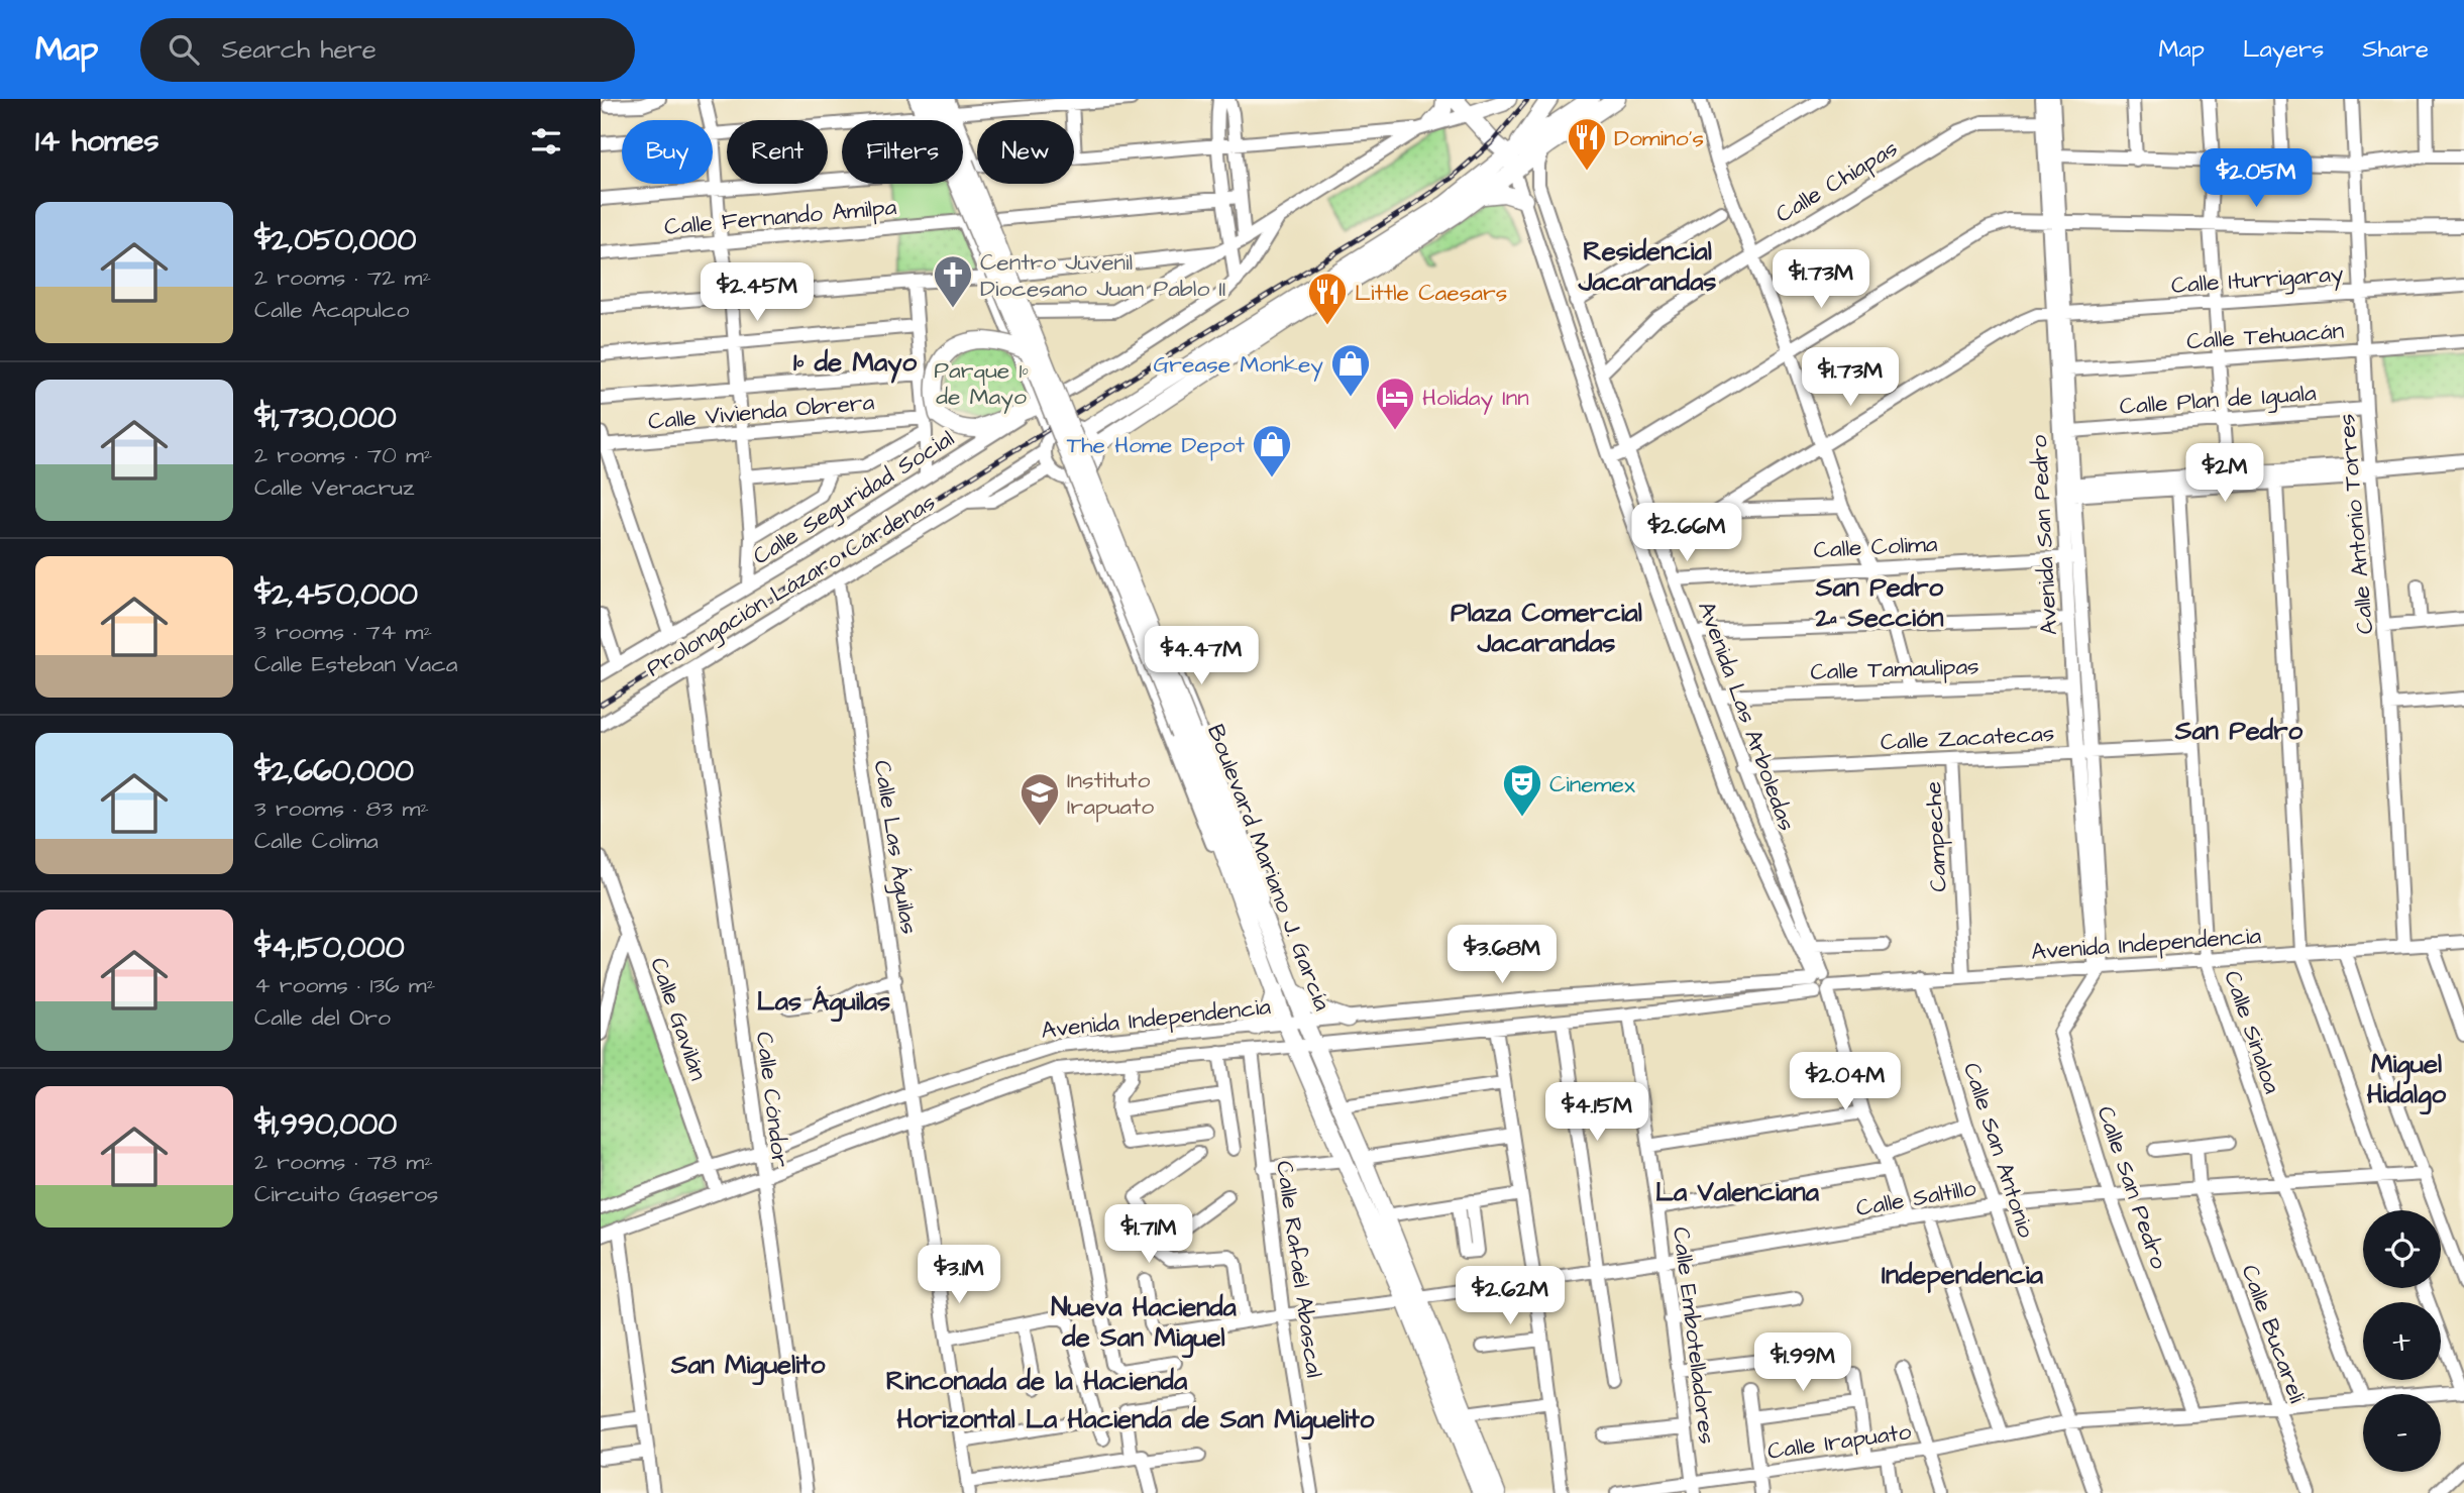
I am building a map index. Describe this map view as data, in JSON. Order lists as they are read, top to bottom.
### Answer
{
  "streets": {
    "main road": ["Boulevard Mariano J. García"],
    "street": [
      "Calle Chiapas",
      "Calle Fernando Amilpa",
      "Calle Iturrigaray",
      "Calle Tehuacán",
      "Calle Plan de Iguala",
      "Calle Vivienda Obrera",
      "Calle Seguridad Social",
      "Calle Antonio Torres",
      "Avenida San Pedro",
      "Calle Colima",
      "Prolongación Lázaro Cárdenas",
      "Calle Tamaulipas",
      "Avenida Las Arboledas",
      "Calle Zacatecas",
      "Campeche",
      "Calle Las Águilas",
      "Avenida Independencia",
      "Calle Gavilán",
      "Calle Sinaloa",
      "Calle Cóndor",
      "Calle San Antonio",
      "Calle San Pedro",
      "Calle Saltillo",
      "Calle Rafaél Abascal",
      "Calle Bucareli",
      "Calle Embotelladores",
      "Calle Irapuato"
    ]
  },
  "crossings": [
    ["Calle Chiapas", "Avenida San Pedro"],
    ["Calle Chiapas", "Avenida Las Arboledas"],
    ["Calle Iturrigaray", "Calle Antonio Torres"],
    ["Calle Iturrigaray", "Avenida San Pedro"],
    ["Calle Iturrigaray", "Avenida Las Arboledas"],
    ["Calle Tehuacán", "Calle Antonio Torres"],
    ["Calle Tehuacán", "Avenida San Pedro"],
    ["Calle Plan de Iguala", "Calle Antonio Torres"],
    ["Calle Plan de Iguala", "Avenida San Pedro"],
    ["Calle Antonio Torres", "Avenida Independencia"],
    ["Avenida San Pedro", "Calle Colima"],
    ["Avenida San Pedro", "Calle Tamaulipas"],
    ["Avenida San Pedro", "Calle Zacatecas"],
    ["Avenida San Pedro", "Avenida Independencia"],
    ["Avenida San Pedro", "Calle San Pedro"],
    ["Calle Colima", "Avenida Las Arboledas"],
    ["Prolongación Lázaro Cárdenas", "Calle Las Águilas"],
    ["Prolongación Lázaro Cárdenas", "Calle Cóndor"],
    ["Calle Tamaulipas", "Avenida Las Arboledas"],
    ["Avenida Las Arboledas", "Calle Zacatecas"],
    ["Avenida Las Arboledas", "Avenida Independencia"],
    ["Calle Zacatecas", "Campeche"],
    ["Calle Zacatecas", "Calle Sinaloa"],
    ["Campeche", "Avenida Independencia"],
    ["Calle Las Águilas", "Avenida Independencia"],
    ["Boulevard Mariano J. García", "Avenida Independencia"],
    ["Boulevard Mariano J. García", "Calle Saltillo"],
    ["Avenida Independencia", "Calle Gavilán"],
    ["Avenida Independencia", "Calle Sinaloa"],
    ["Avenida Independencia", "Calle Cóndor"],
    ["Avenida Independencia", "Calle San Antonio"],
    ["Avenida Independencia", "Calle San Pedro"],
    ["Avenida Independencia", "Calle Rafaél Abascal"],
    ["Avenida Independencia", "Calle Embotelladores"],
    ["Calle Sinaloa", "Calle Saltillo"],
    ["Calle Sinaloa", "Calle Irapuato"],
    ["Calle San Antonio", "Calle Saltillo"],
    ["Calle San Antonio", "Calle Irapuato"],
    ["Calle San Pedro", "Calle Saltillo"],
    ["Calle San Pedro", "Calle Irapuato"],
    ["Calle Saltillo", "Calle Rafaél Abascal"],
    ["Calle Saltillo", "Calle Bucareli"],
    ["Calle Saltillo", "Calle Embotelladores"],
    ["Calle Bucareli", "Calle Irapuato"],
    ["Calle Embotelladores", "Calle Irapuato"]
  ],
  "districts": [
    "Residencial Jacarandas",
    "1º de Mayo",
    "San Pedro 2ª Sección",
    "Plaza Comercial Jacarandas",
    "San Pedro",
    "Las Águilas",
    "Miguel Hidalgo",
    "La Valenciana",
    "Independencia",
    "Nueva Hacienda de San Miguel",
    "San Miguelito",
    "Rinconada de la Hacienda",
    "Horizontal La Hacienda de San Miguelito"
  ],
  "parks": ["Parque 1º de Mayo"],
  "places": {
    "restaurant": ["Domino's", "Little Caesars"],
    "church": ["Centro Juvenil Diocesano Juan Pablo II"],
    "shop": ["Grease Monkey", "The Home Depot"],
    "hotel": ["Holiday Inn"],
    "theatre": ["Cinemex"],
    "school or university": ["Instituto Irapuato"]
  },
  "page": {
    "header": "Map",
    "search": "Search here",
    "nav": ["Map", "Layers", "Share"],
    "heading": "14 homes",
    "chip": [
      "Buy",
      "Rent",
      "Filters",
      "New"
    ],
    "price": [
      "$2.05M",
      "$1.73M",
      "$2.45M",
      "$1.73M",
      "$2M",
      "$2.66M",
      "$4.47M",
      "$3.68M",
      "$2.04M",
      "$4.15M",
      "$1.71M",
      "$3.1M",
      "$2.62M",
      "$1.99M"
    ],
    "list": [
      {
        "name": "$2,050,000",
        "note": "2 rooms · 72 m² · Calle Acapulco"
      },
      {
        "name": "$1,730,000",
        "note": "2 rooms · 70 m² · Calle Veracruz"
      },
      {
        "name": "$2,450,000",
        "note": "3 rooms · 74 m² · Calle Esteban Vaca"
      },
      {
        "name": "$2,660,000",
        "note": "3 rooms · 83 m² · Calle Colima"
      },
      {
        "name": "$4,150,000",
        "note": "4 rooms · 136 m² · Calle del Oro"
      },
      {
        "name": "$1,990,000",
        "note": "2 rooms · 78 m² · Circuito Gaseros"
      }
    ],
    "map_buttons": ["+", "−"]
  }
}
